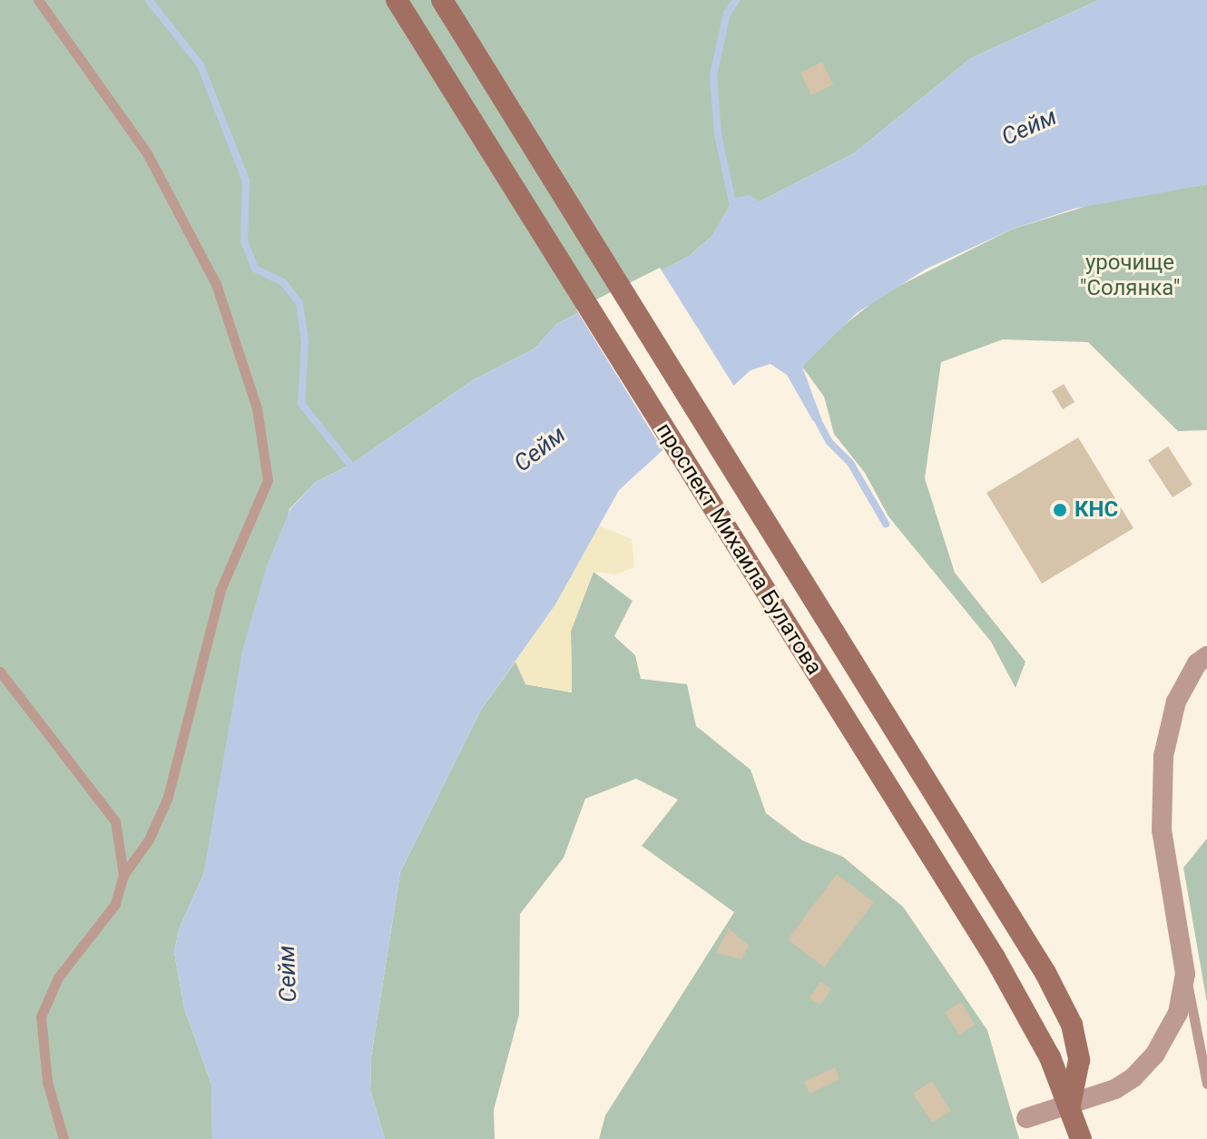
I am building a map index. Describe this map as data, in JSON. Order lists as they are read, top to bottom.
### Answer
{
  "streets": {
    "street": ["проспект Михаила Булатова"]
  },
  "water": ["Сейм"],
  "parks": ["урочище \"Солянка\""],
  "places": ["КНС"]
}
